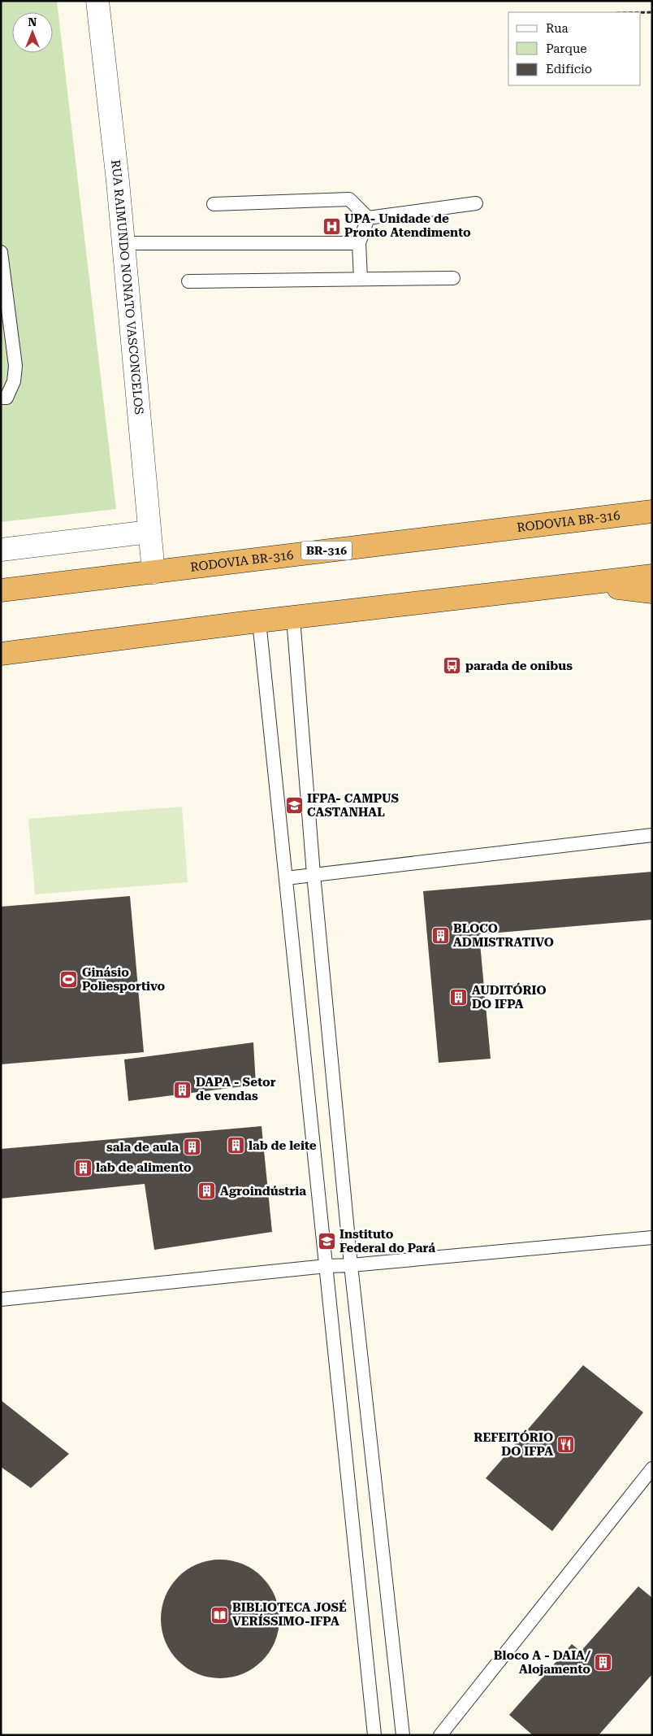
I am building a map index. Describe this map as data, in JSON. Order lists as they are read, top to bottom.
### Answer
{
  "streets": {
    "highway": ["RODOVIA BR-316", "BR-316"],
    "street": ["RUA RAIMUNDO NONATO VASCONCELOS"]
  },
  "crossings": [
    ["RUA RAIMUNDO NONATO VASCONCELOS", "RODOVIA BR-316"]
  ],
  "places": {
    "hospital": ["UPA- Unidade de Pronto Atendimento"],
    "bus stop": ["parada de onibus"],
    "school or university": ["IFPA- CAMPUS CASTANHAL", "Instituto Federal do Pará"],
    "building": [
      "BLOCO ADMISTRATIVO",
      "AUDITÓRIO DO IFPA",
      "DAPA - Setor de vendas",
      "lab de leite",
      "sala de aula",
      "lab de alimento",
      "Agroindústria",
      "Bloco A - DAIA/ Alojamento"
    ],
    "sports": ["Ginásio Poliesportivo"],
    "restaurant": ["REFEITÓRIO DO IFPA"],
    "library": ["BIBLIOTECA JOSÉ VERÍSSIMO-IFPA"]
  },
  "legend": ["Rua", "Parque", "Edifício"],
  "north": "top"
}
